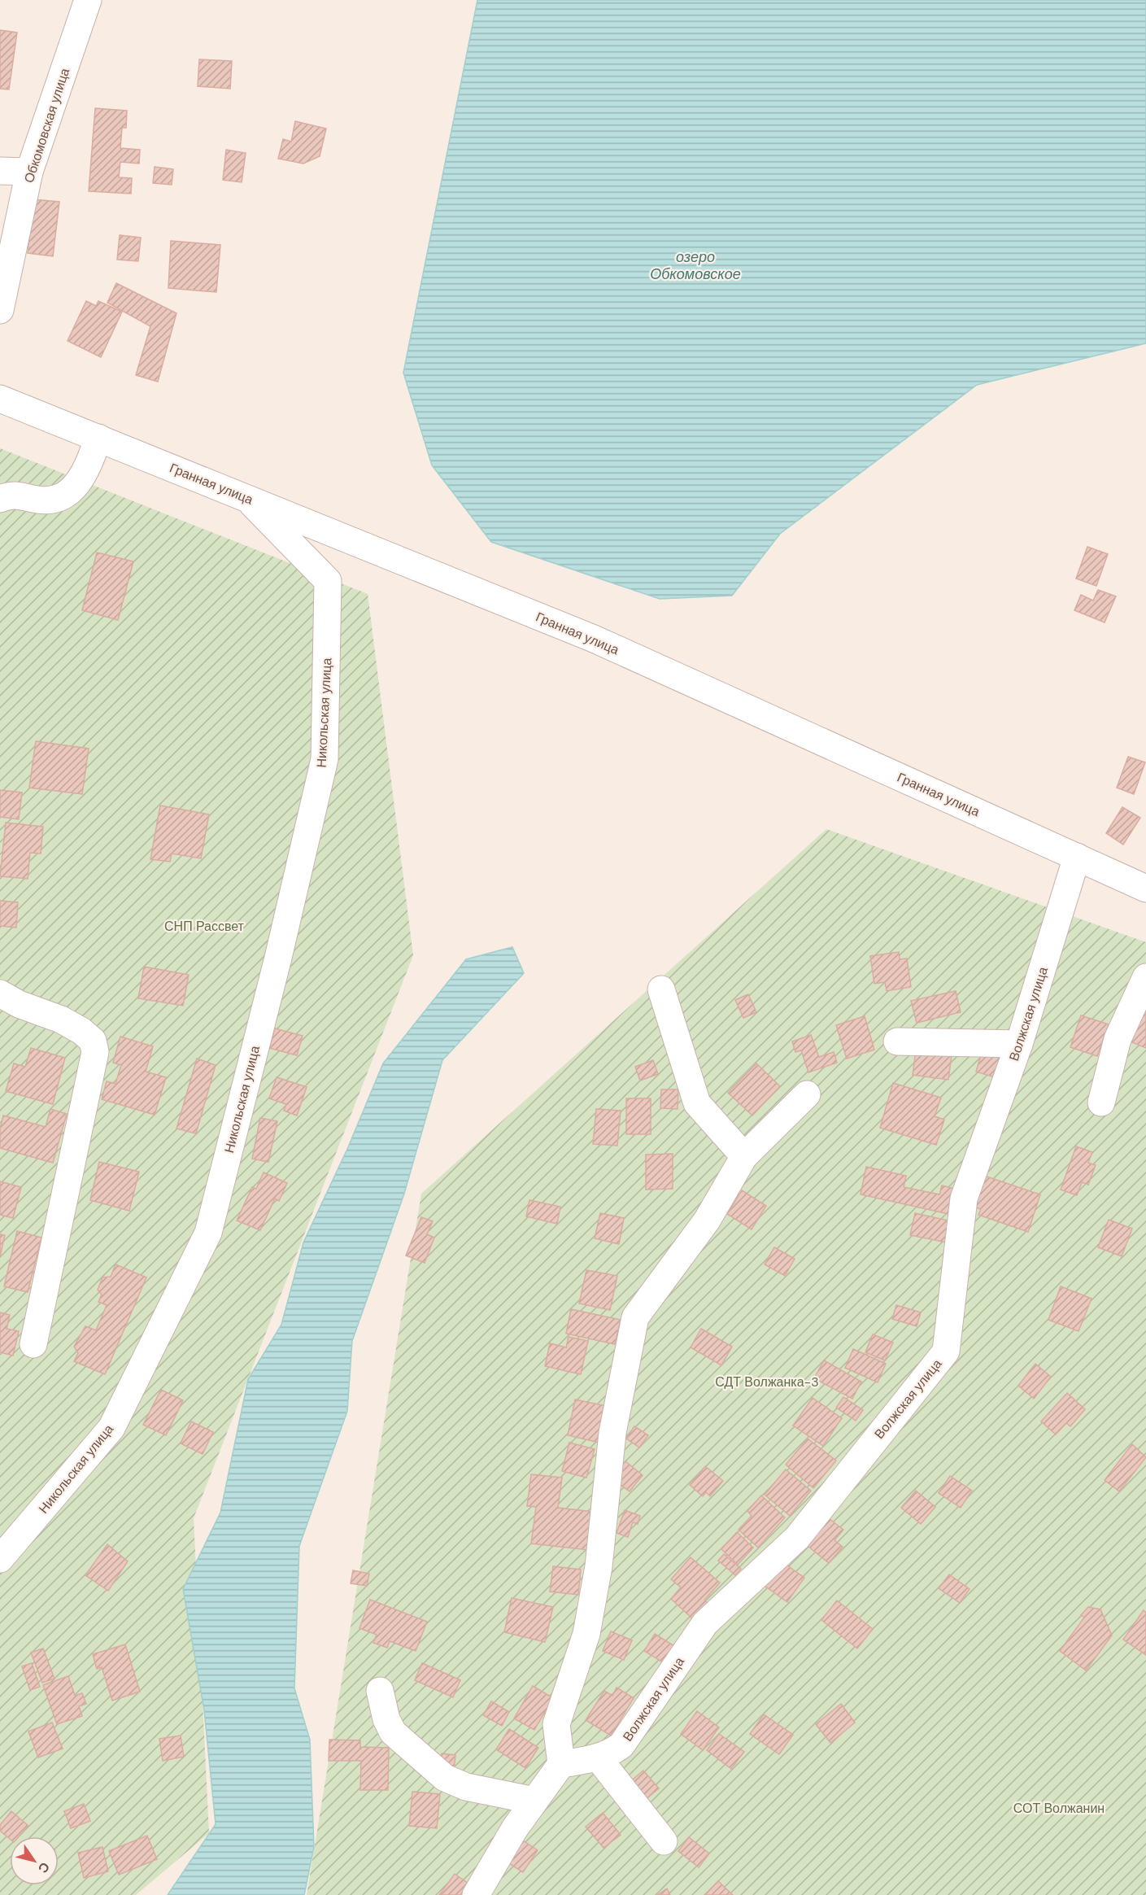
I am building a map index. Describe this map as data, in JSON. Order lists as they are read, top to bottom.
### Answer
{
  "streets": {
    "street": [
      "Обкомовская улица",
      "Гранная улица",
      "Никольская улица",
      "Волжская улица"
    ]
  },
  "crossings": [
    ["Гранная улица", "Никольская улица"],
    ["Гранная улица", "Волжская улица"]
  ],
  "water": ["озеро Обкомовское"],
  "parks": ["СНП Рассвет", "СДТ Волжанка-3", "СОТ Волжанин"],
  "north": "bottom right"
}
